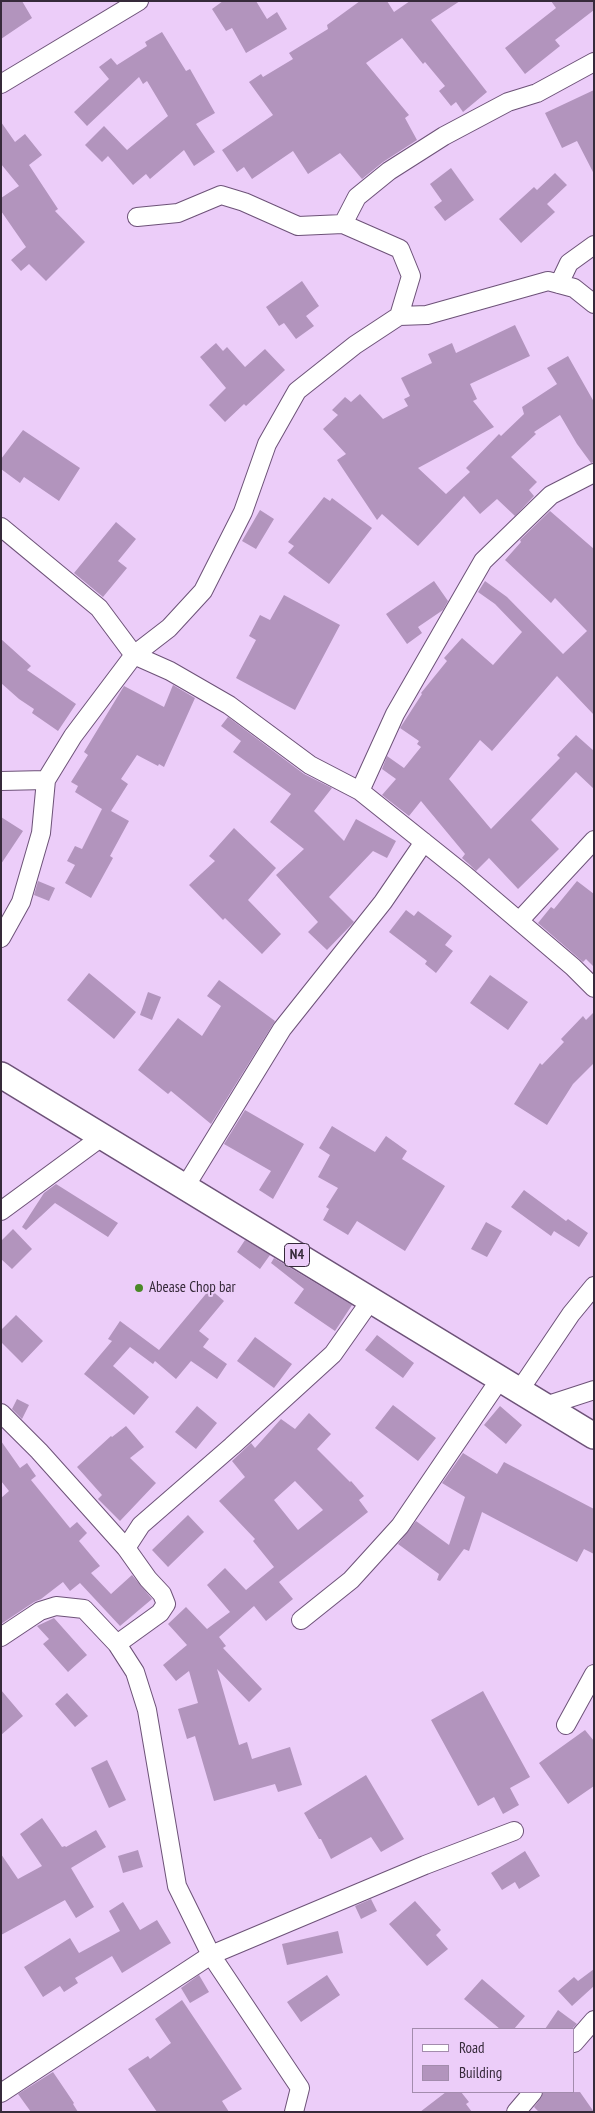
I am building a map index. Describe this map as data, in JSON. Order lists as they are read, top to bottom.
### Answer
{
  "streets": {
    "highway": ["N4"]
  },
  "places": ["Abease Chop bar"],
  "legend": ["Road", "Building"]
}
